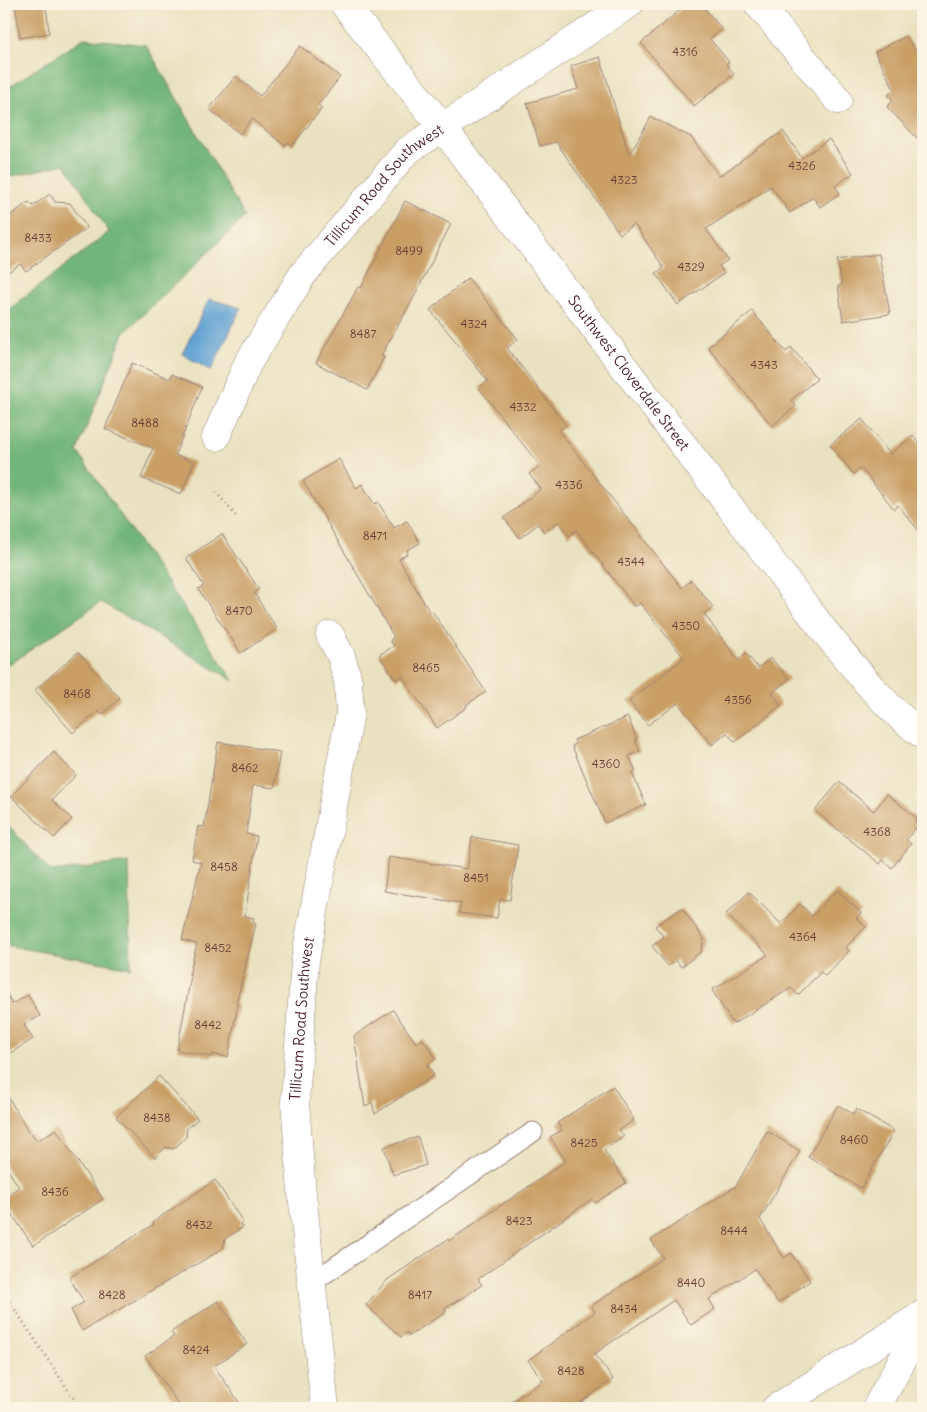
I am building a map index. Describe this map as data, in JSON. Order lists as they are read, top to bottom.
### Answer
{
  "streets": {
    "street": ["Tillicum Road Southwest", "Southwest Cloverdale Street"]
  },
  "crossings": [
    ["Tillicum Road Southwest", "Southwest Cloverdale Street"]
  ],
  "house_numbers": [
    "4316",
    "4326",
    "4323",
    "8433",
    "8499",
    "4329",
    "4324",
    "8487",
    "4343",
    "4332",
    "8488",
    "4336",
    "8471",
    "4344",
    "8470",
    "4350",
    "8465",
    "8468",
    "4356",
    "4360",
    "8462",
    "4368",
    "8458",
    "8451",
    "4364",
    "8452",
    "8442",
    "8438",
    "8460",
    "8425",
    "8436",
    "8423",
    "8432",
    "8444",
    "8440",
    "8428",
    "8417",
    "8434",
    "8424",
    "8428"
  ]
}
